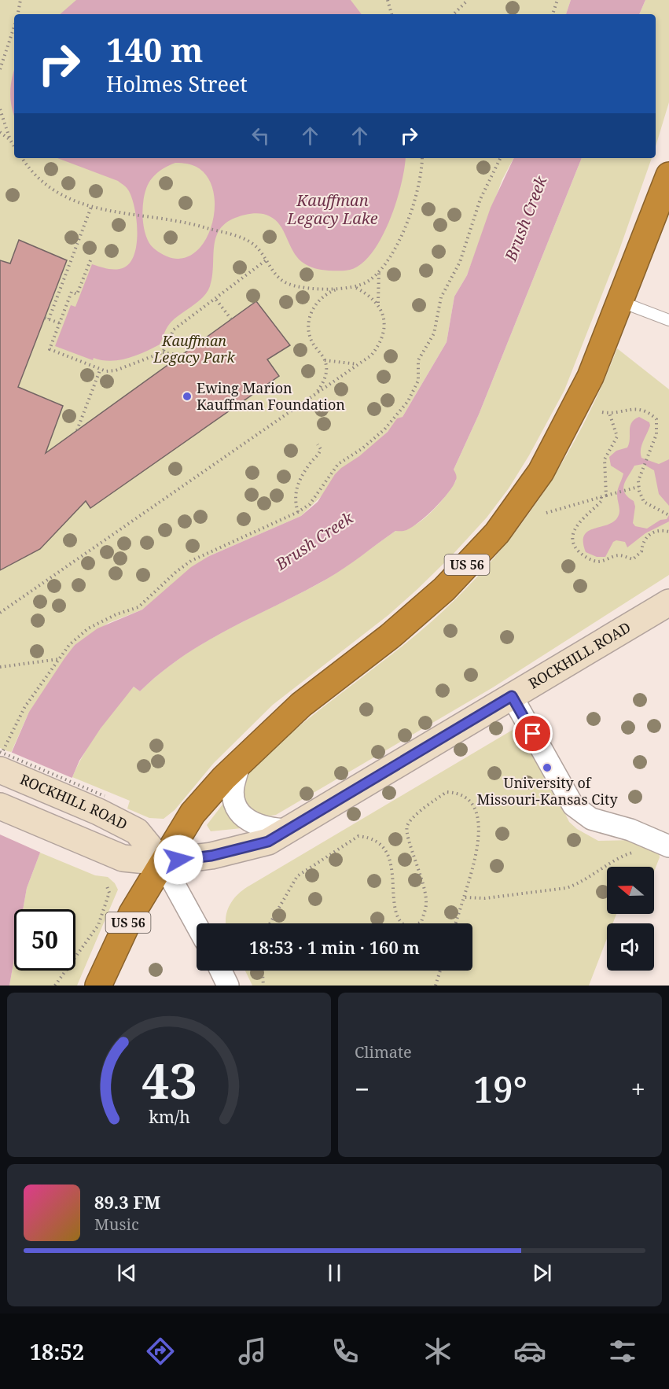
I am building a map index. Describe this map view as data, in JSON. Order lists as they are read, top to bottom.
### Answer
{
  "streets": {
    "highway": ["US 56"],
    "main road": ["ROCKHILL ROAD"]
  },
  "crossings": [
    ["US 56", "ROCKHILL ROAD"]
  ],
  "water": ["Kauffman Legacy Lake", "Brush Creek"],
  "parks": ["Kauffman Legacy Park"],
  "places": ["Ewing Marion Kauffman Foundation", "University of Missouri-Kansas City"],
  "north": "left",
  "page": {
    "turn": ["140 m", "Holmes Street"],
    "limit": "50",
    "trip": "18:53 · 1 min · 160 m",
    "tile": "Climate",
    "heat": ["−", "19°", "+"],
    "song": ["89.3 FM", "Music"],
    "tabs": "18:52",
    "gauge": ["43", "km/h"]
  }
}
